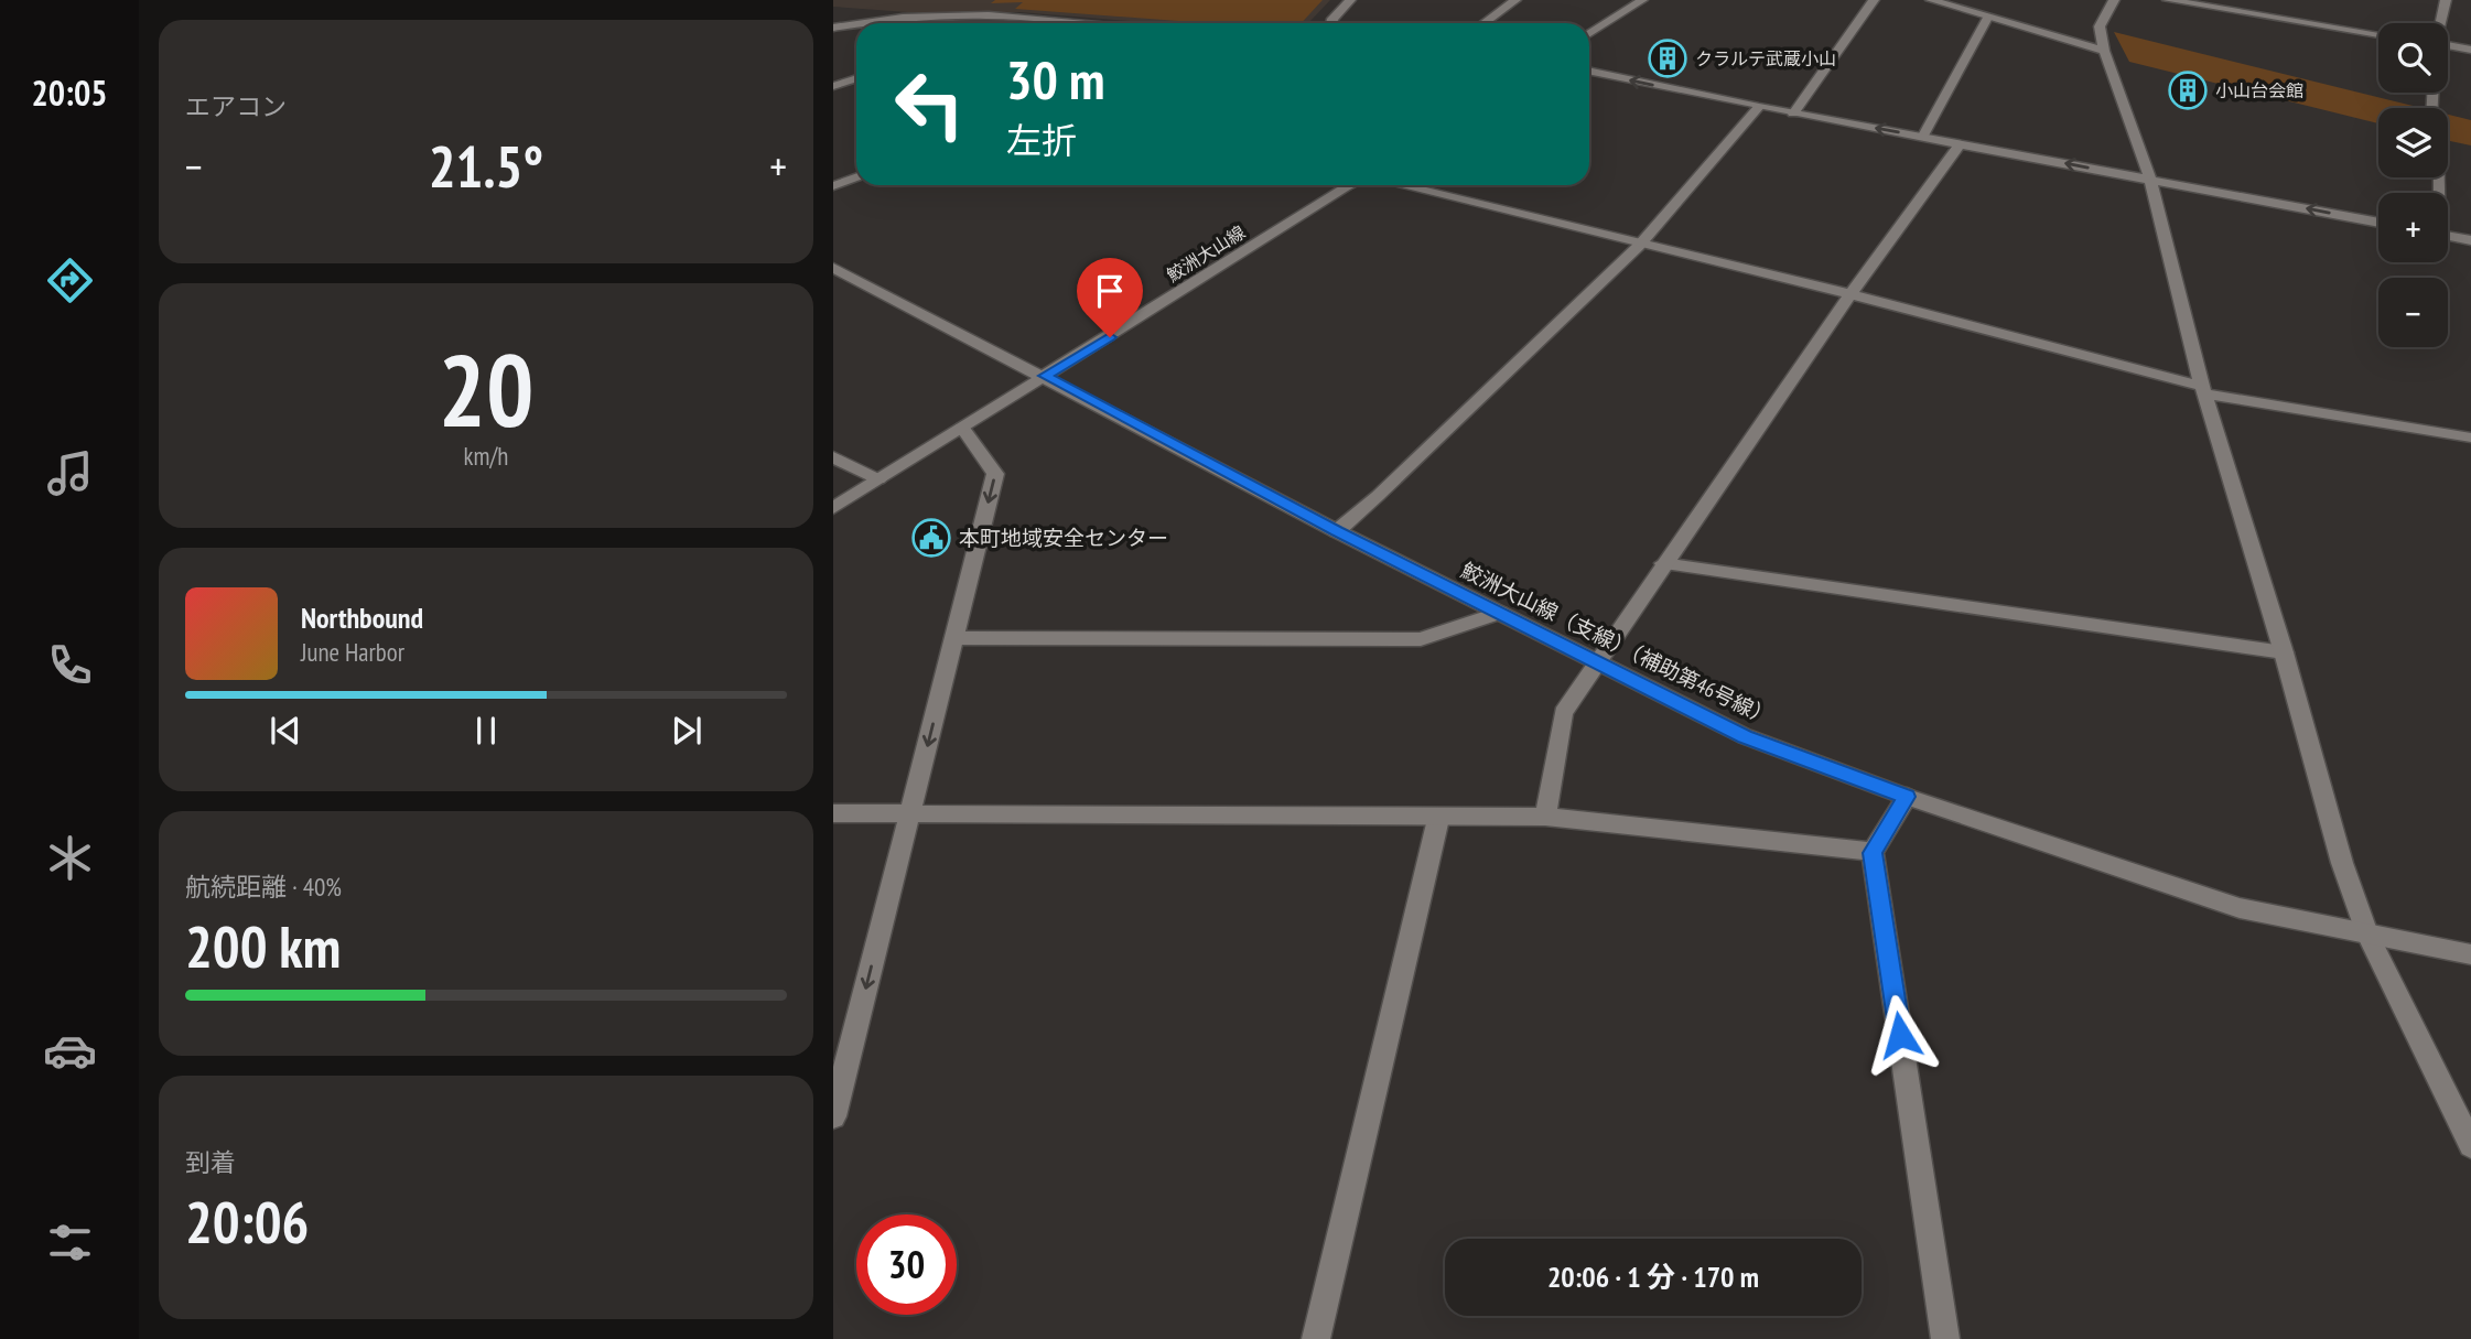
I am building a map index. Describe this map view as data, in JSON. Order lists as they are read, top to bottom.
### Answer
{
  "streets": {
    "street": ["鮫洲大山線", "鮫洲大山線（支線）（補助第46号線）"]
  },
  "crossings": [
    ["鮫洲大山線", "鮫洲大山線（支線）（補助第46号線）"]
  ],
  "places": {
    "building": ["クラルテ武蔵小山", "小山台会館"],
    "public building": ["本町地域安全センター"]
  },
  "page": {
    "tabs": "20:05",
    "tile": [
      "エアコン",
      ["20", "km/h"],
      ["航続距離 · 40%", "200 km"],
      ["到着", "20:06"]
    ],
    "map_buttons": ["+", "−"],
    "turn": ["30 m", "左折"],
    "heat": ["−", "21.5°", "+"],
    "song": ["Northbound", "June Harbor"],
    "limit": "30",
    "trip": "20:06 · 1 分 · 170 m"
  }
}
